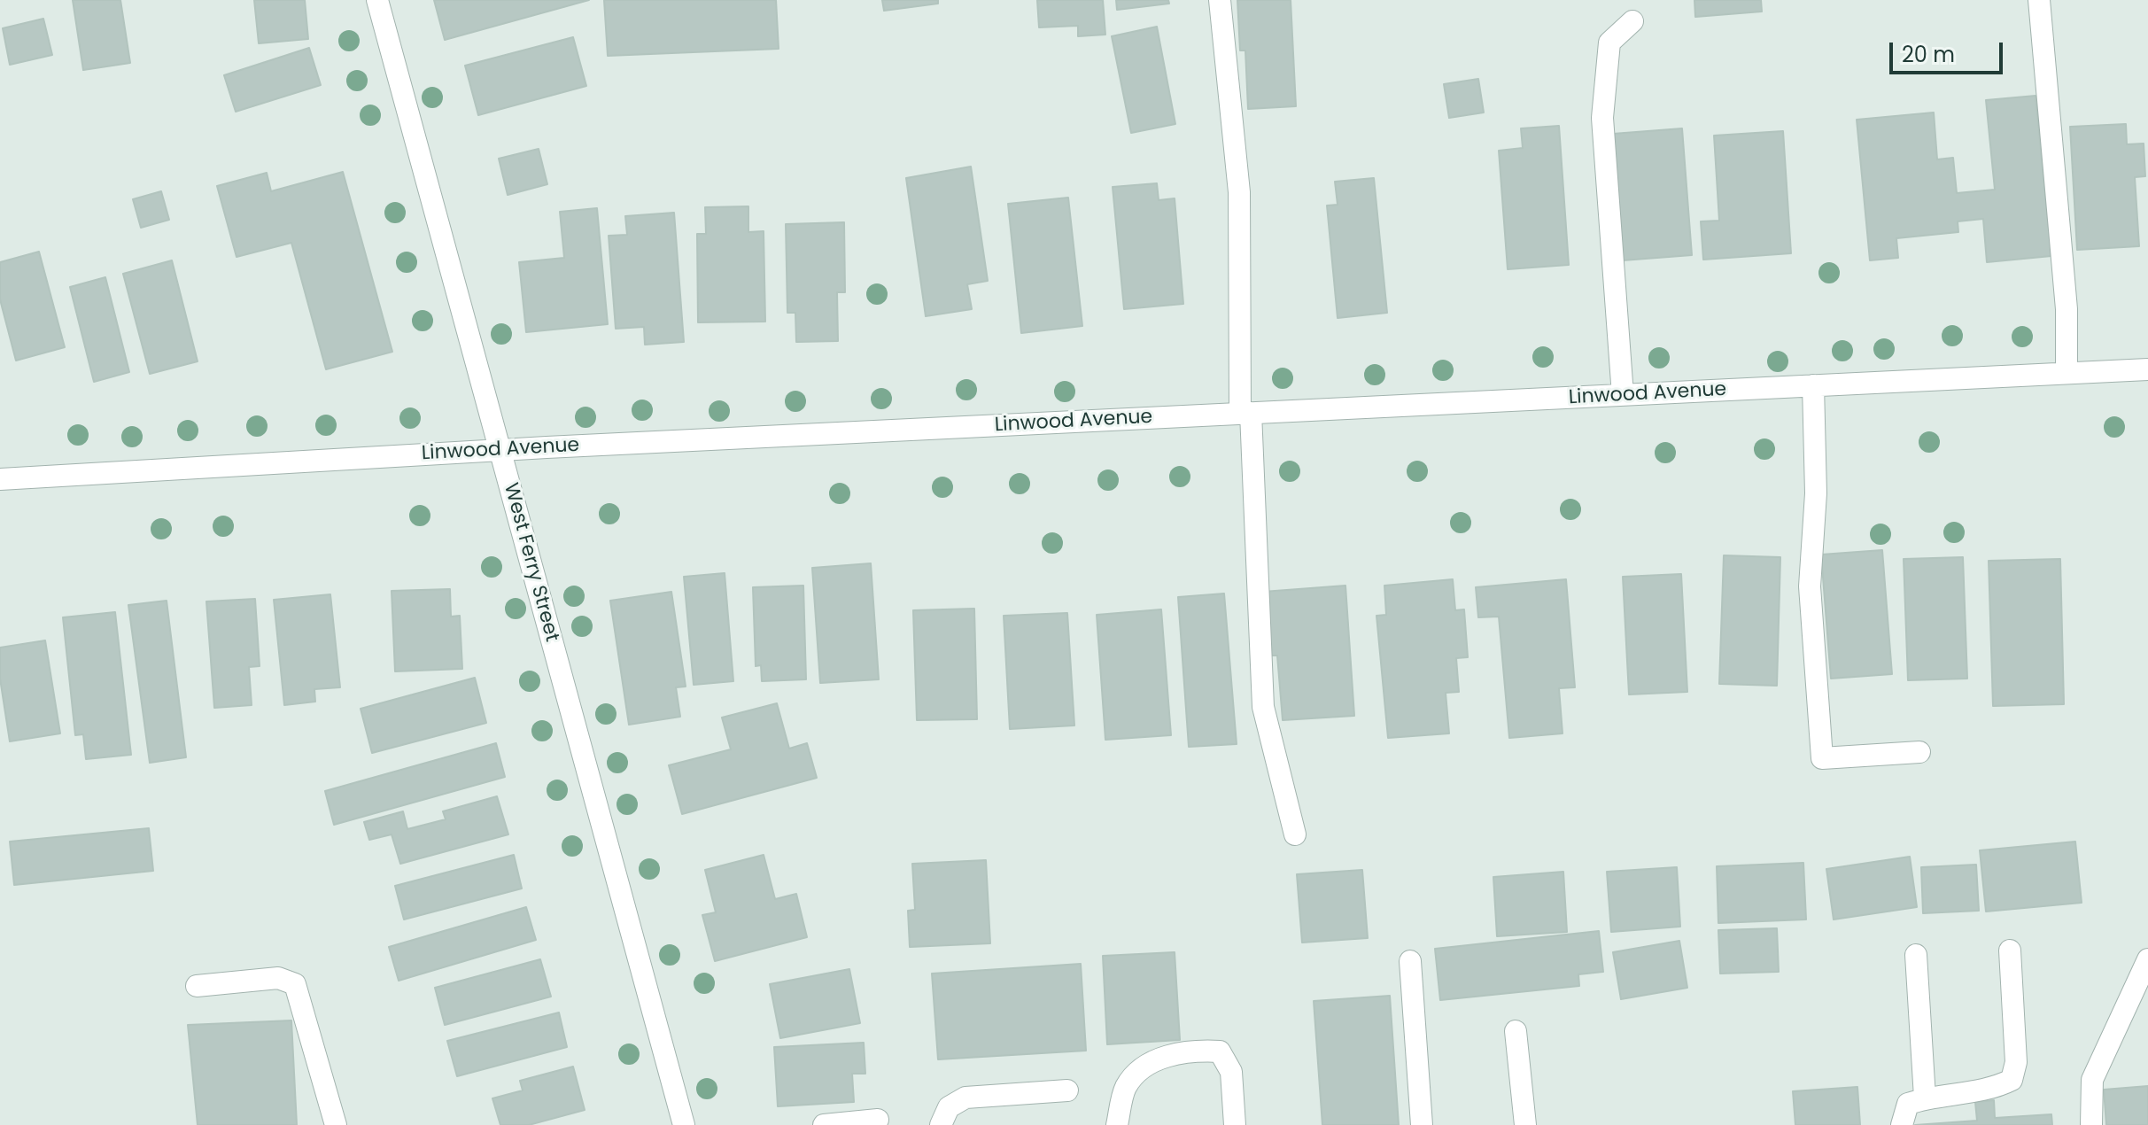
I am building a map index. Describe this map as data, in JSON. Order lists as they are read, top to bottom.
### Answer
{
  "streets": {
    "street": ["Linwood Avenue", "West Ferry Street"]
  },
  "crossings": [
    ["Linwood Avenue", "West Ferry Street"]
  ],
  "scale_bar": "20 m"
}
